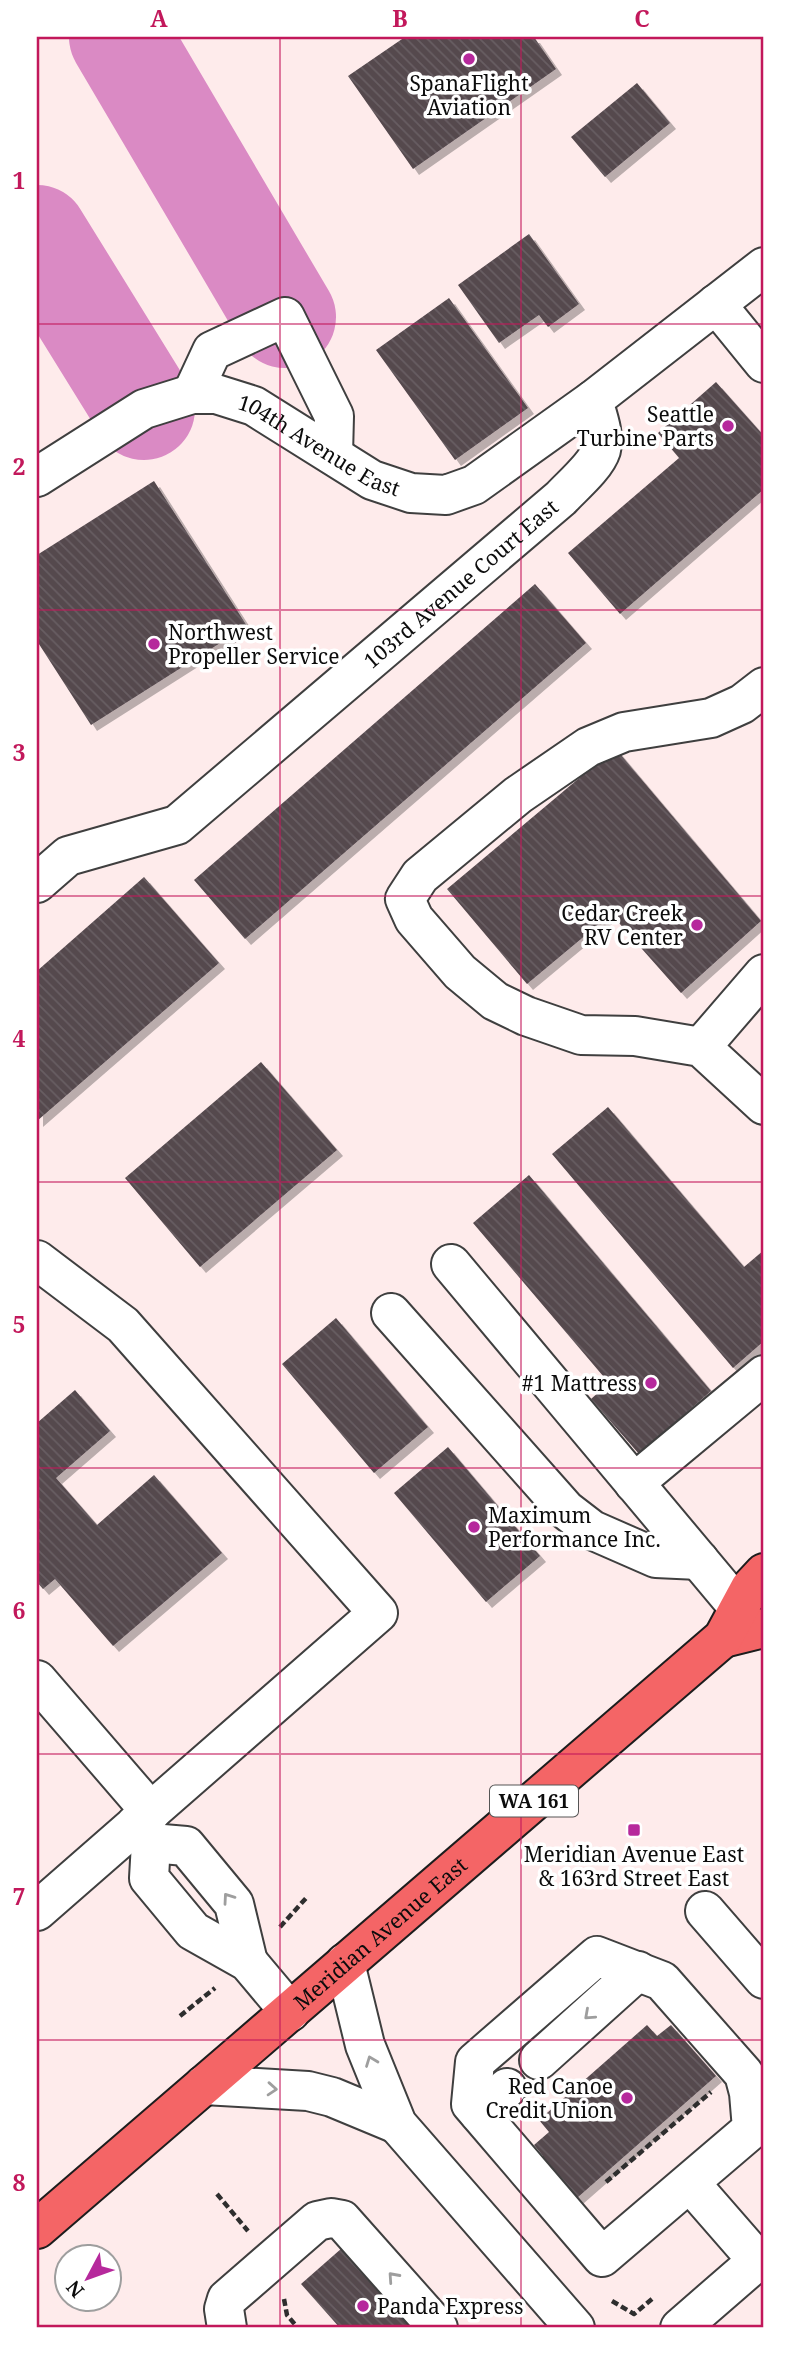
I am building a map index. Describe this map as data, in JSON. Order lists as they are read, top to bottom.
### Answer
{
  "streets": {
    "main road": ["WA 161", "Meridian Avenue East"],
    "street": ["104th Avenue East", "103rd Avenue Court East"]
  },
  "crossings": [
    ["104th Avenue East", "103rd Avenue Court East"]
  ],
  "places": {
    "other": [
      "SpanaFlight Aviation",
      "Seattle Turbine Parts",
      "Northwest Propeller Service",
      "Cedar Creek RV Center",
      "#1 Mattress",
      "Maximum Performance Inc.",
      "Red Canoe Credit Union",
      "Panda Express"
    ],
    "transit": ["Meridian Avenue East & 163rd Street East"]
  },
  "north": "bottom left",
  "grid": {
    "columns": ["A", "B", "C"],
    "rows": [
      "1",
      "2",
      "3",
      "4",
      "5",
      "6",
      "7",
      "8"
    ]
  }
}
